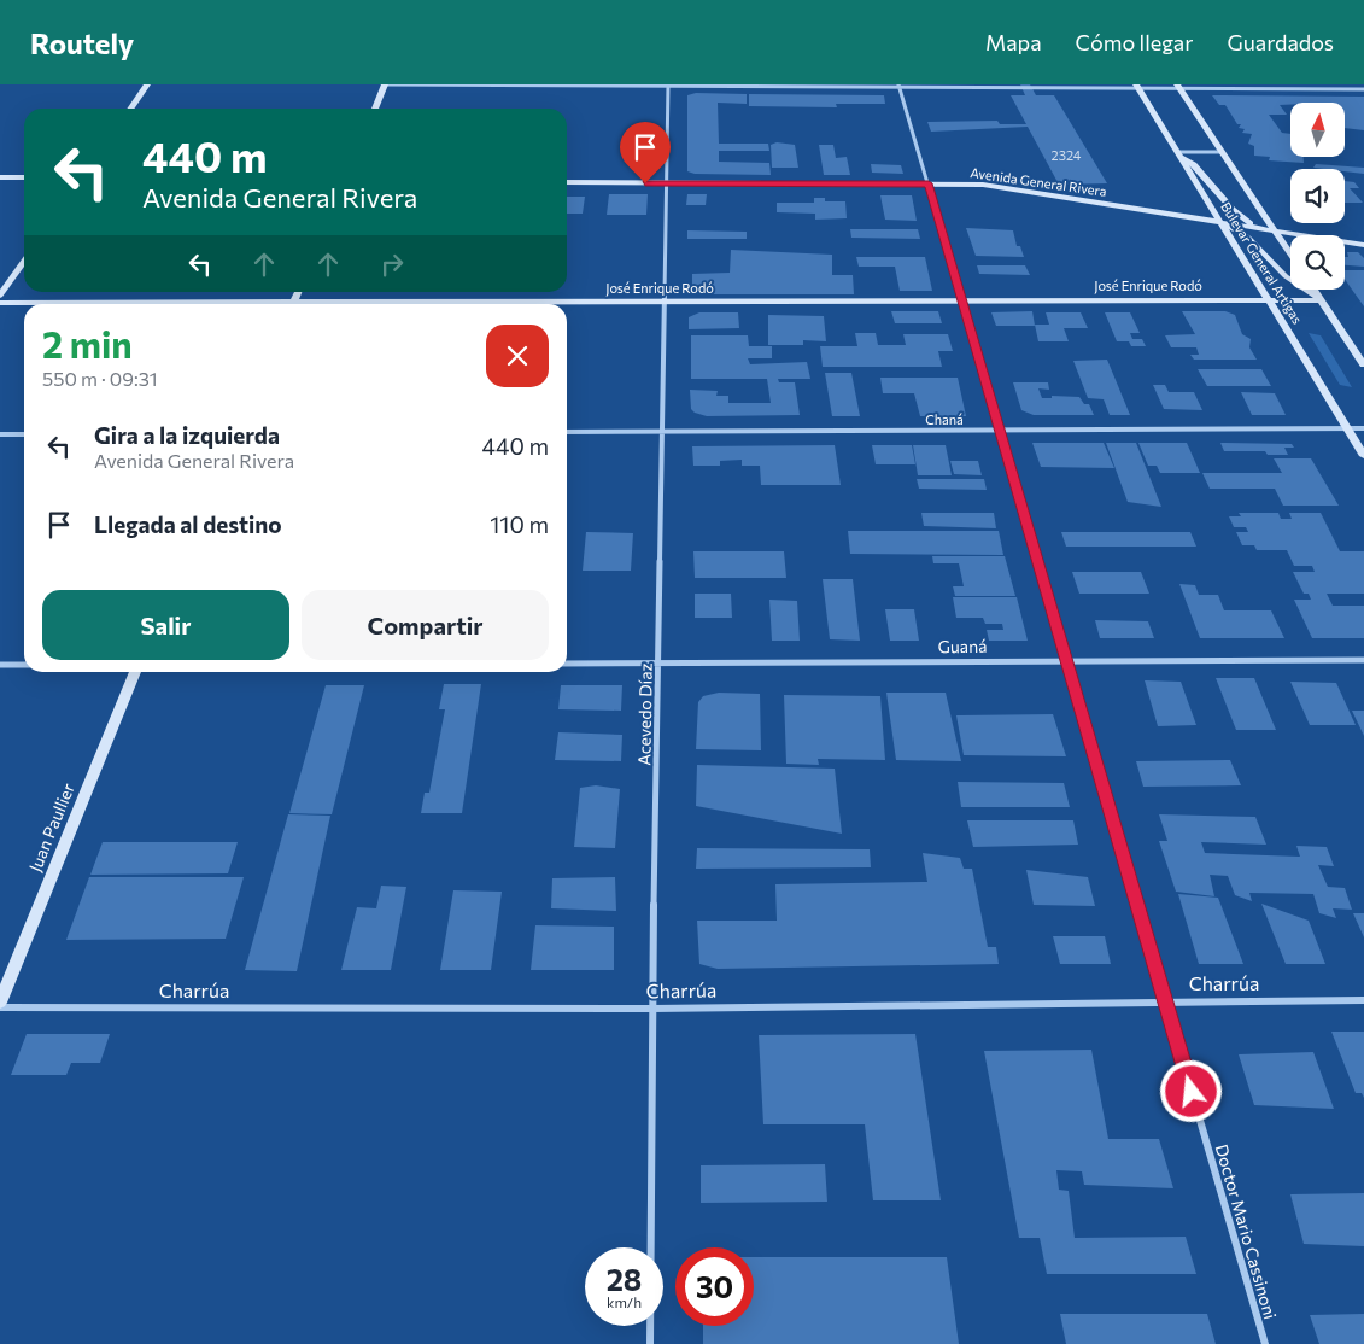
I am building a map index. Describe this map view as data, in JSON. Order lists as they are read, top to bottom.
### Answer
{
  "streets": {
    "main road": [
      "Avenida General Rivera",
      "Bulevar General Artigas",
      "José Enrique Rodó",
      "Juan Paullier"
    ],
    "street": [
      "Chaná",
      "Guaná",
      "Acevedo Díaz",
      "Charrúa",
      "Doctor Mario Cassinoni"
    ]
  },
  "crossings": [
    ["Avenida General Rivera", "Bulevar General Artigas"],
    ["Avenida General Rivera", "Acevedo Díaz"],
    ["Avenida General Rivera", "Doctor Mario Cassinoni"],
    ["Bulevar General Artigas", "José Enrique Rodó"],
    ["Bulevar General Artigas", "Chaná"],
    ["José Enrique Rodó", "Acevedo Díaz"],
    ["José Enrique Rodó", "Doctor Mario Cassinoni"],
    ["Chaná", "Acevedo Díaz"],
    ["Chaná", "Doctor Mario Cassinoni"],
    ["Guaná", "Acevedo Díaz"],
    ["Guaná", "Doctor Mario Cassinoni"],
    ["Acevedo Díaz", "Charrúa"],
    ["Charrúa", "Doctor Mario Cassinoni"]
  ],
  "house_numbers": ["2324"],
  "north": "top",
  "page": {
    "header": "Routely",
    "nav": ["Mapa", "Cómo llegar", "Guardados"],
    "turn": ["440 m", "Avenida General Rivera"],
    "heading": ["2 min", "550 m · 09:31"],
    "list": [
      {
        "name": "Gira a la izquierda",
        "note": "Avenida General Rivera",
        "value": "440 m"
      },
      {
        "name": "Llegada al destino",
        "value": "110 m"
      }
    ],
    "buttons": ["Salir", "Compartir"],
    "speed": "28 km/h",
    "limit": "30"
  }
}
